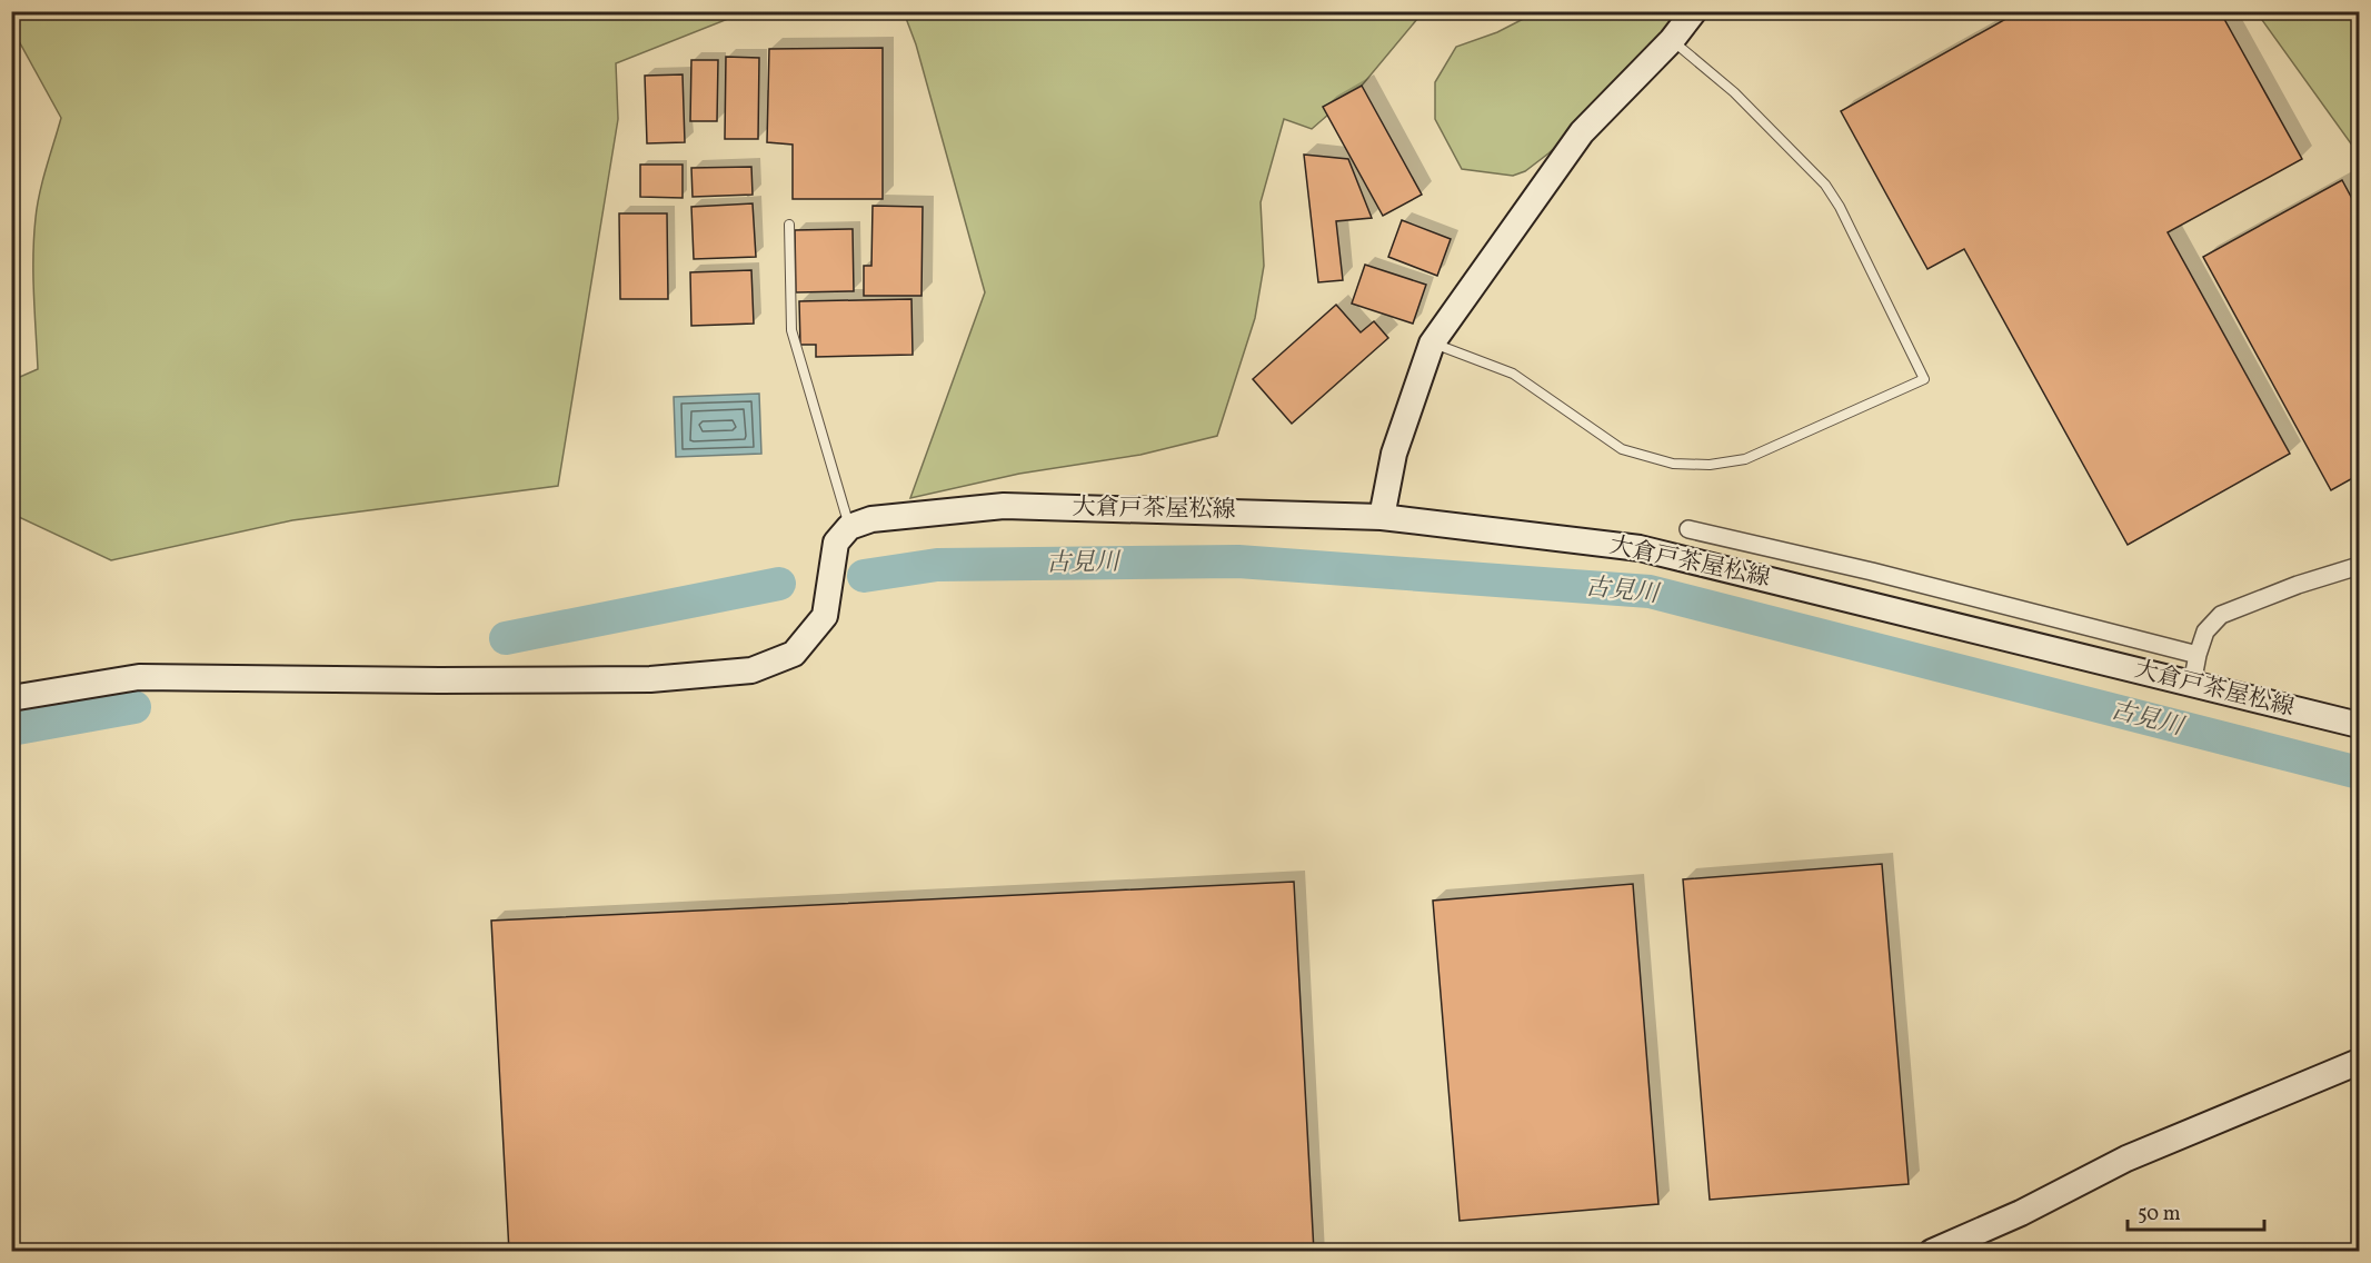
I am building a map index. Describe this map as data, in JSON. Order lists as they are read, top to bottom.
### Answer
{
  "streets": {
    "street": ["大倉戸茶屋松線"]
  },
  "water": ["古見川"],
  "scale_bar": "50 m"
}
